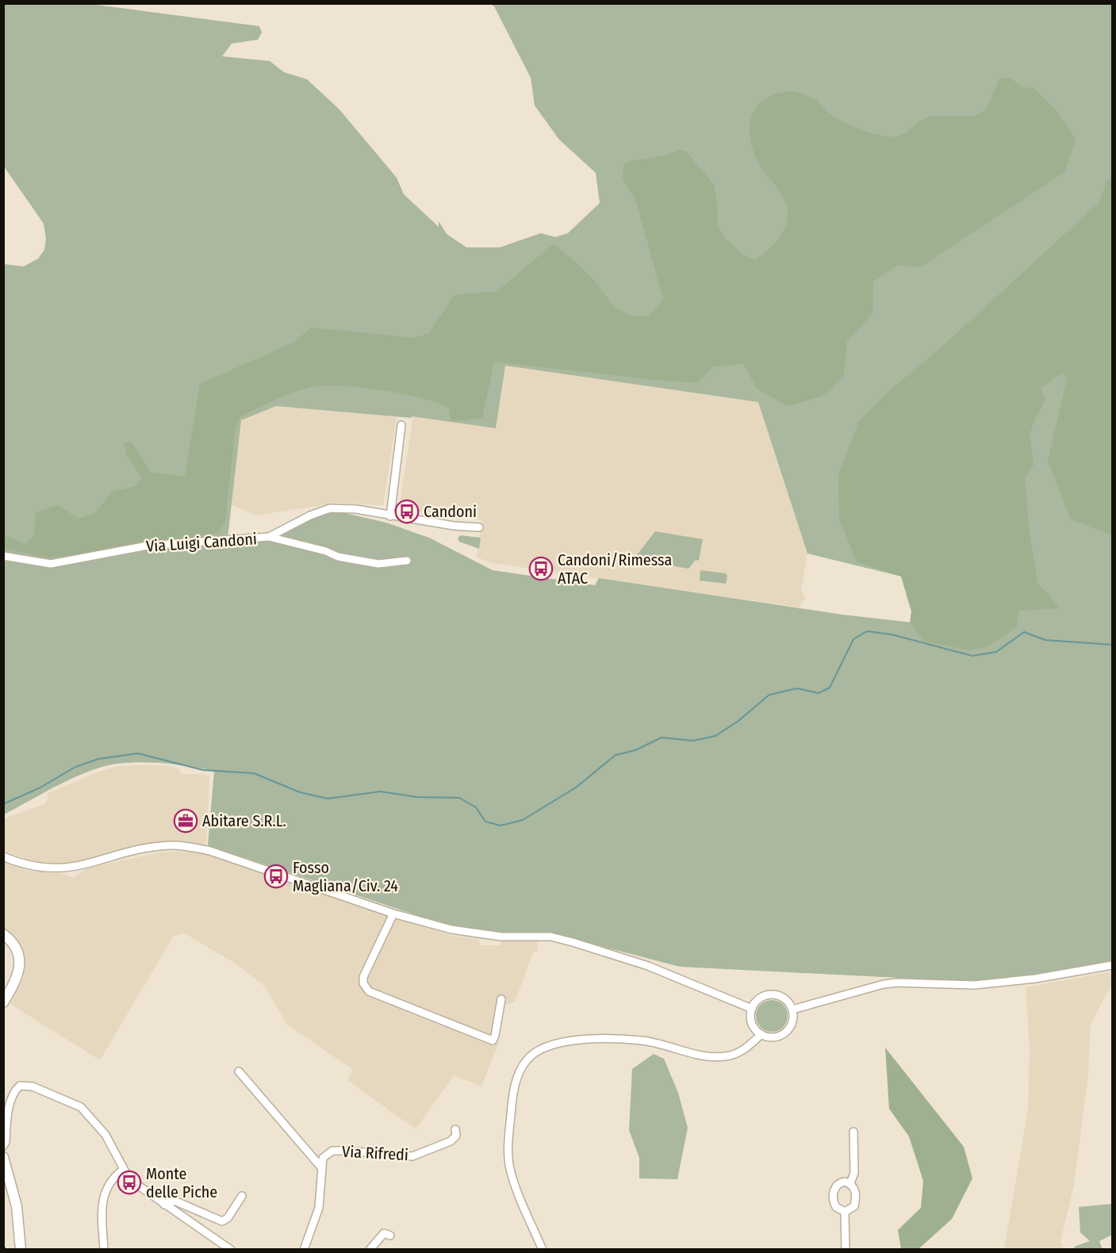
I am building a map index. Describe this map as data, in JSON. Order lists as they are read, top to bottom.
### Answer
{
  "streets": {
    "street": ["Via Luigi Candoni", "Via Rifredi"]
  },
  "places": {
    "bus stop": [
      "Candoni",
      "Candoni/Rimessa ATAC",
      "Fosso Magliana/Civ. 24",
      "Monte delle Piche"
    ],
    "office": ["Abitare S.R.L."]
  }
}
